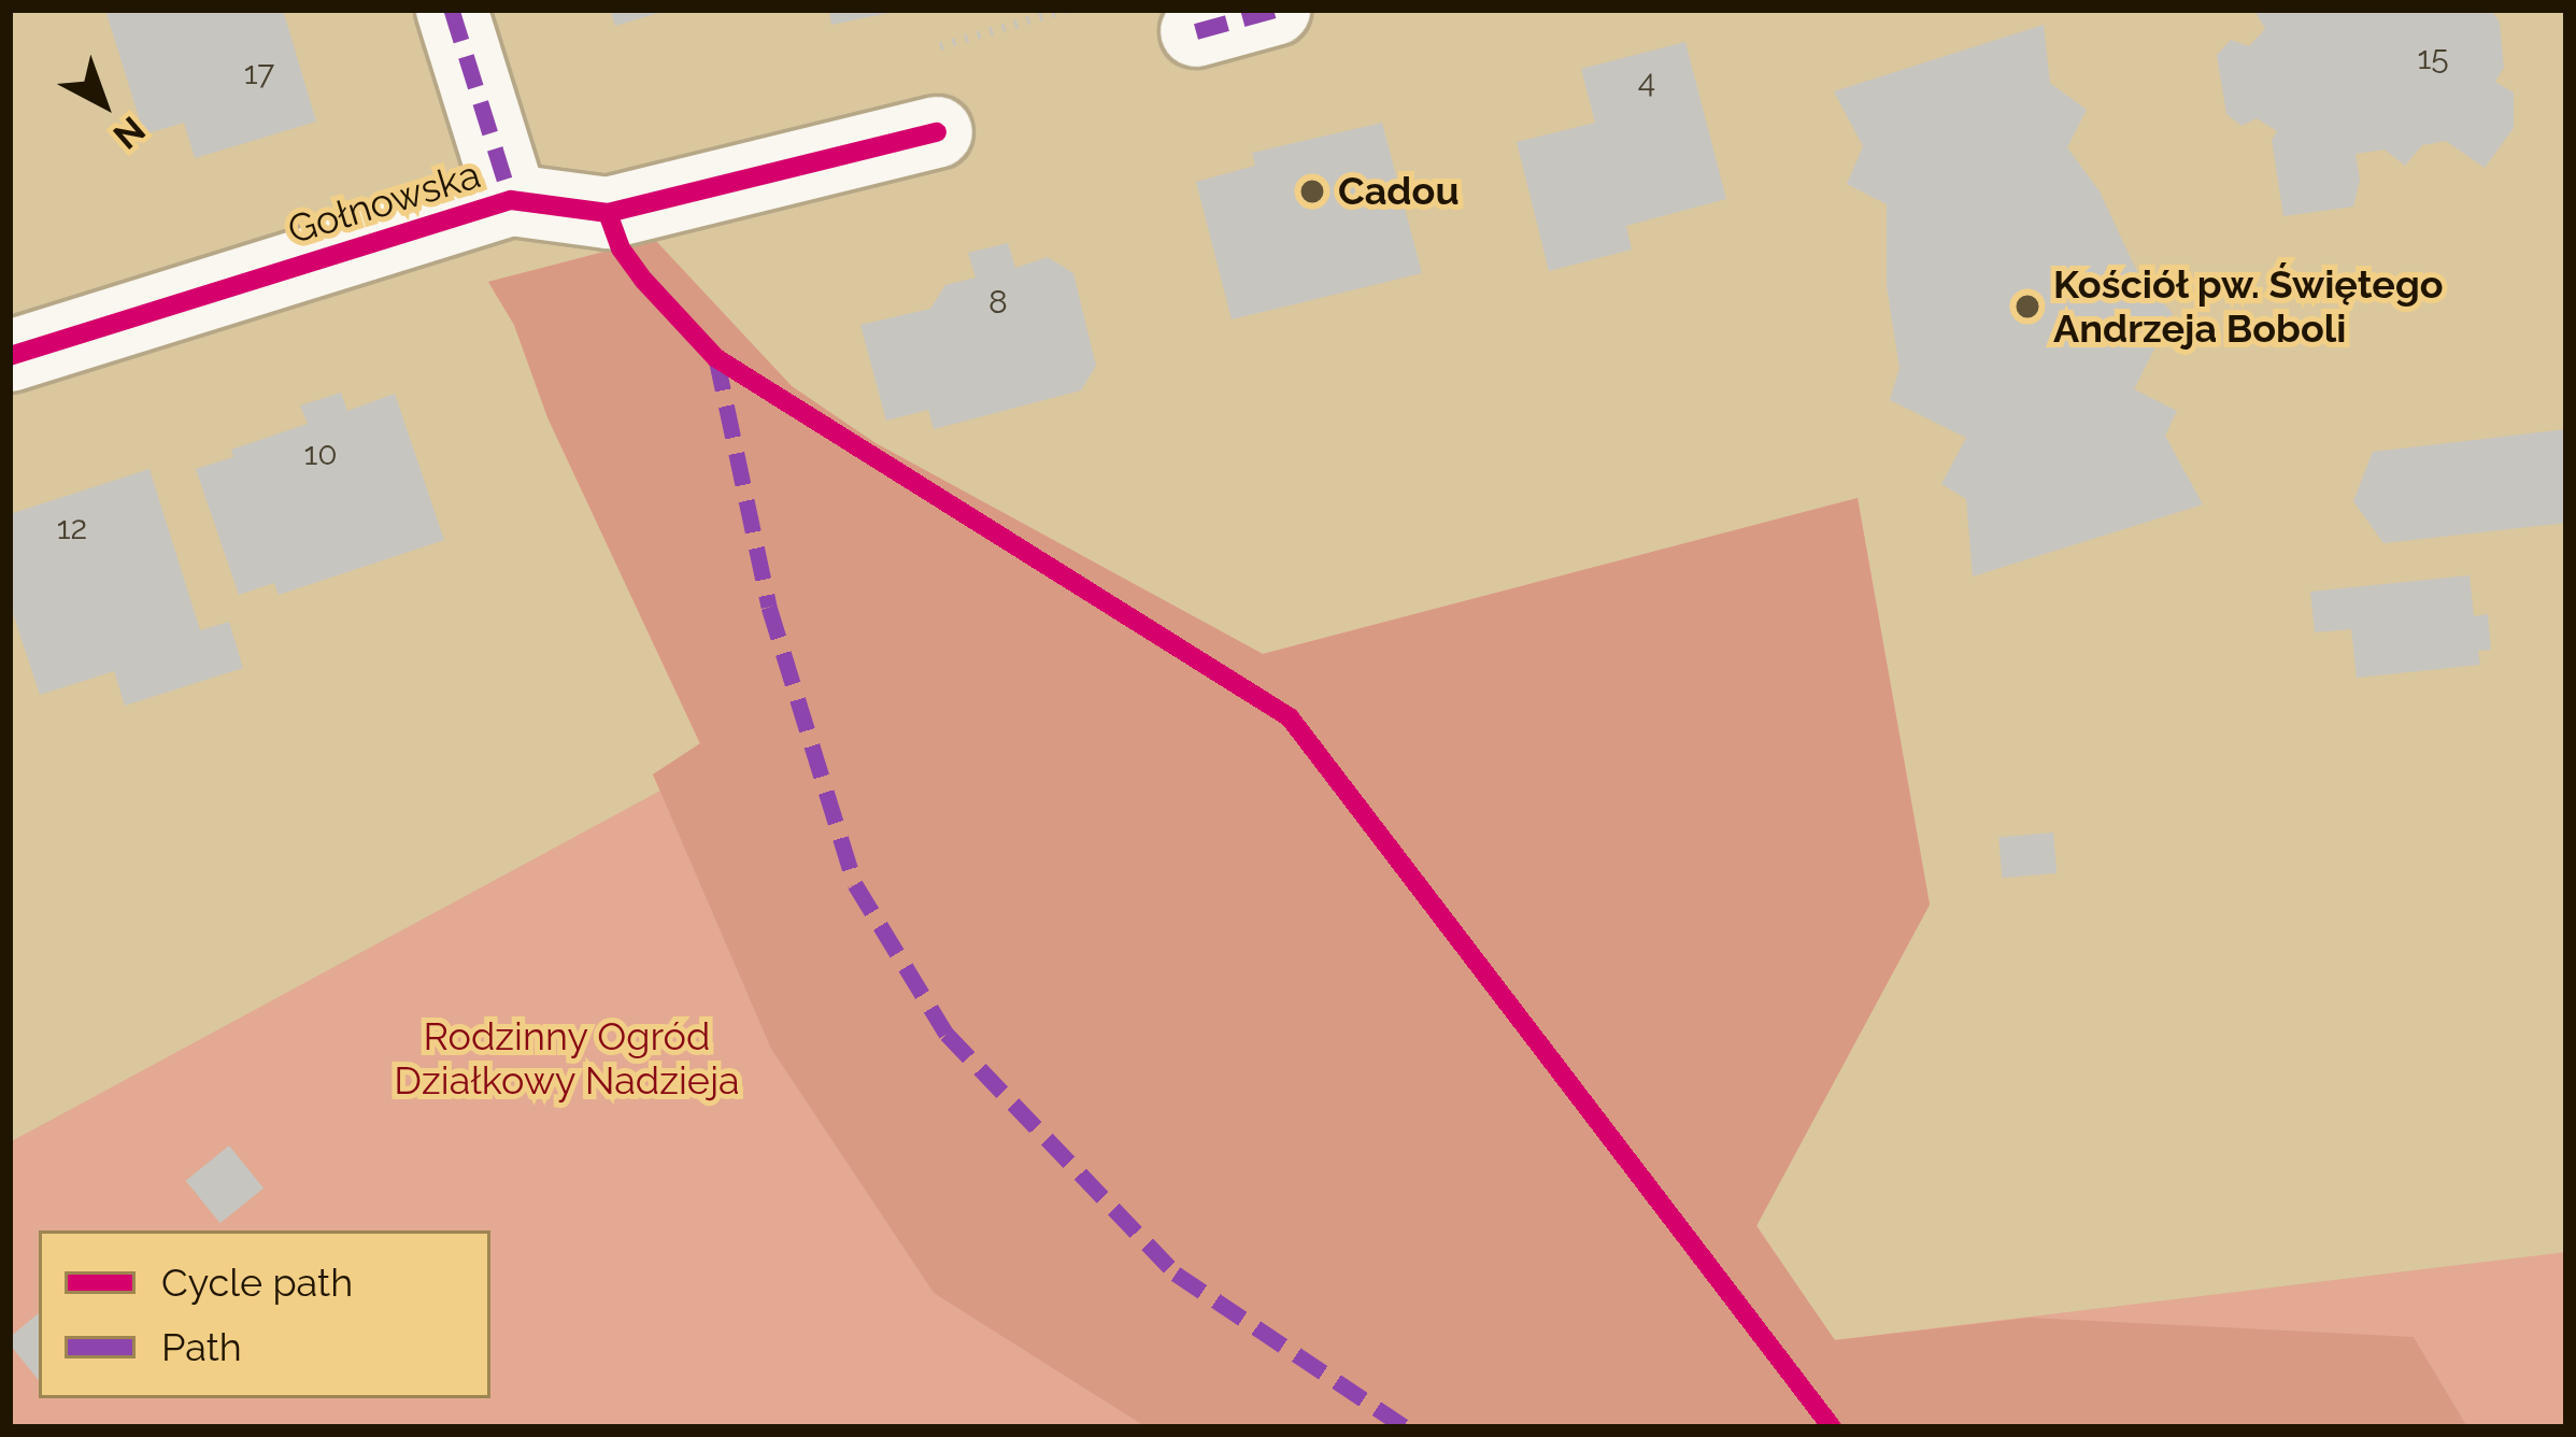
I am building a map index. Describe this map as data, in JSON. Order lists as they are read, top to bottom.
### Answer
{
  "streets": {
    "street": ["Gołnowska"]
  },
  "parks": ["Rodzinny Ogród Działkowy Nadzieja"],
  "places": ["Cadou", "Kościół pw. Świętego Andrzeja Boboli"],
  "house_numbers": [
    "15",
    "17",
    "4",
    "8",
    "10",
    "12"
  ],
  "legend": ["Cycle path", "Path"],
  "north": "bottom right"
}
